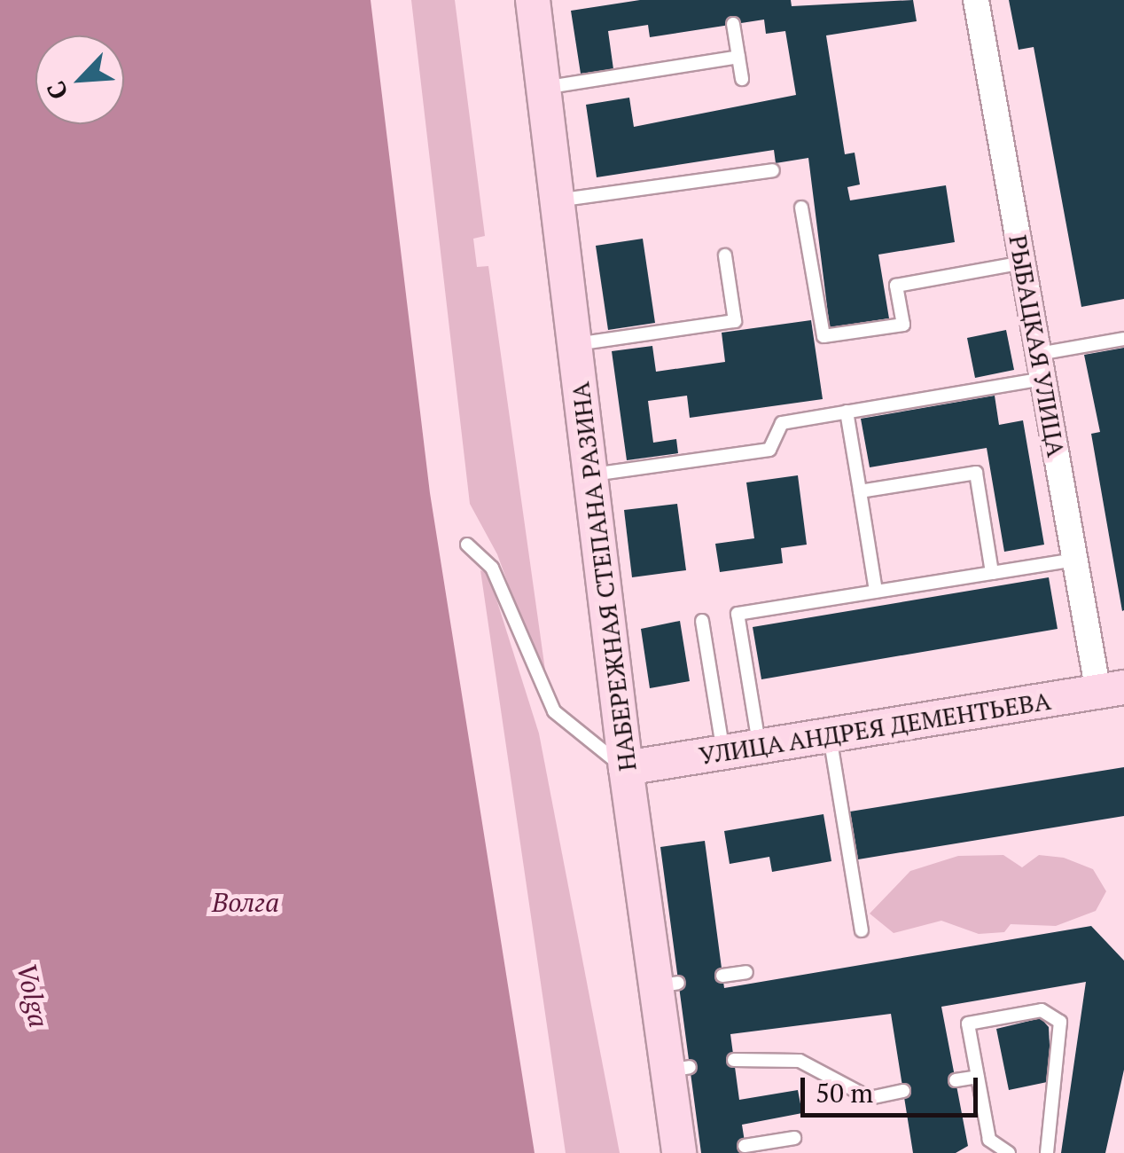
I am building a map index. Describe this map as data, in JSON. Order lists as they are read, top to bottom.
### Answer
{
  "streets": {
    "street": ["РЫБАЦКАЯ УЛИЦА", "НАБЕРЕЖНАЯ СТЕПАНА РАЗИНА", "УЛИЦА АНДРЕЯ ДЕМЕНТЬЕВА"]
  },
  "crossings": [
    ["РЫБАЦКАЯ УЛИЦА", "УЛИЦА АНДРЕЯ ДЕМЕНТЬЕВА"],
    ["НАБЕРЕЖНАЯ СТЕПАНА РАЗИНА", "УЛИЦА АНДРЕЯ ДЕМЕНТЬЕВА"]
  ],
  "water": ["Волга", "Volga"],
  "scale_bar": "50 m",
  "north": "bottom left"
}
